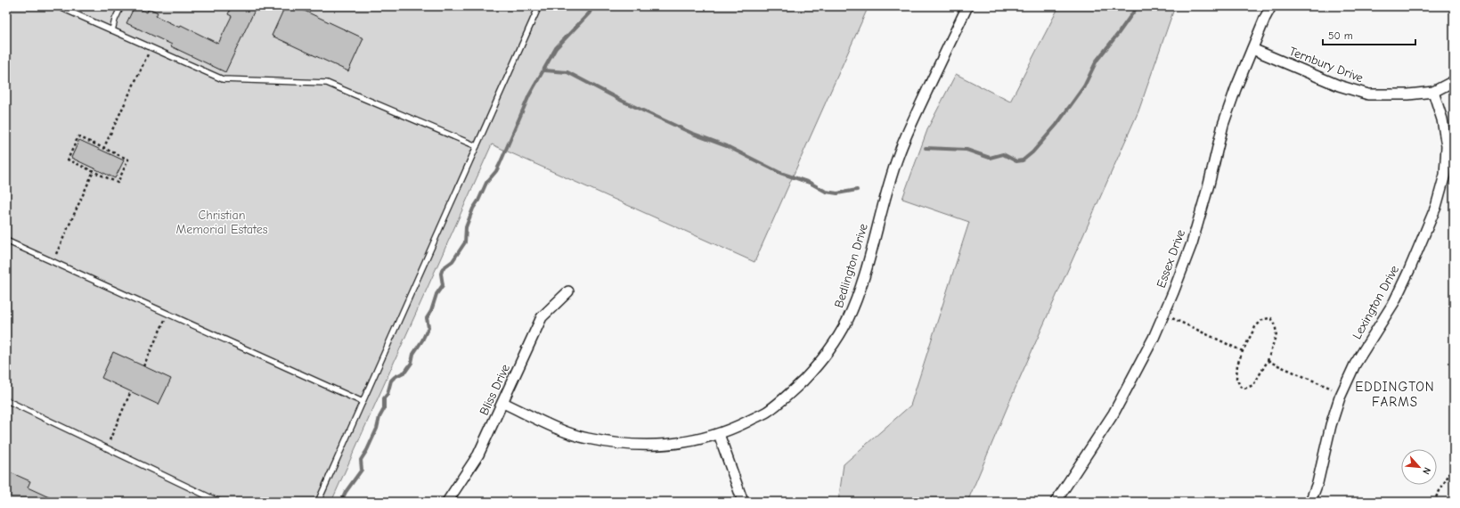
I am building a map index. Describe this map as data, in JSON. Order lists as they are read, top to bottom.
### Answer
{
  "streets": {
    "street": [
      "Ternbury Drive",
      "Essex Drive",
      "Bedlington Drive",
      "Lexington Drive",
      "Bliss Drive"
    ]
  },
  "crossings": [
    ["Ternbury Drive", "Essex Drive"],
    ["Ternbury Drive", "Lexington Drive"],
    ["Bedlington Drive", "Bliss Drive"]
  ],
  "districts": ["EDDINGTON FARMS"],
  "parks": ["Christian Memorial Estates"],
  "scale_bar": "50 m",
  "north": "bottom right"
}
